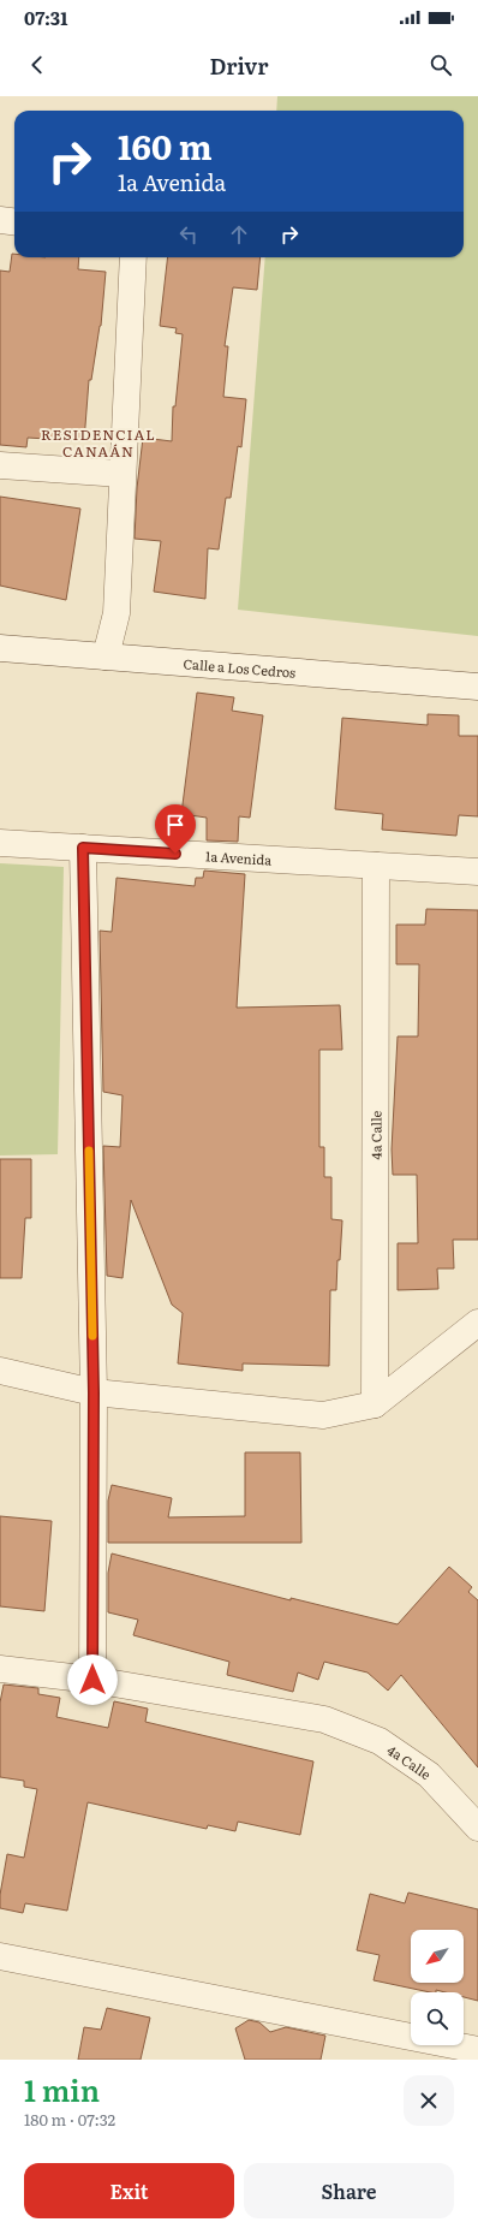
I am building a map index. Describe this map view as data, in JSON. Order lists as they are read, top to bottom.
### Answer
{
  "streets": {
    "street": ["Calle a Los Cedros", "1a Avenida", "4a Calle"]
  },
  "crossings": [
    ["1a Avenida", "4a Calle"]
  ],
  "districts": ["RESIDENCIAL CANAÁN"],
  "north": "bottom left",
  "page": {
    "status": "07:31",
    "header": "Drivr",
    "turn": ["160 m", "1a Avenida"],
    "heading": ["1 min", "180 m · 07:32"],
    "buttons": ["Exit", "Share"]
  }
}
